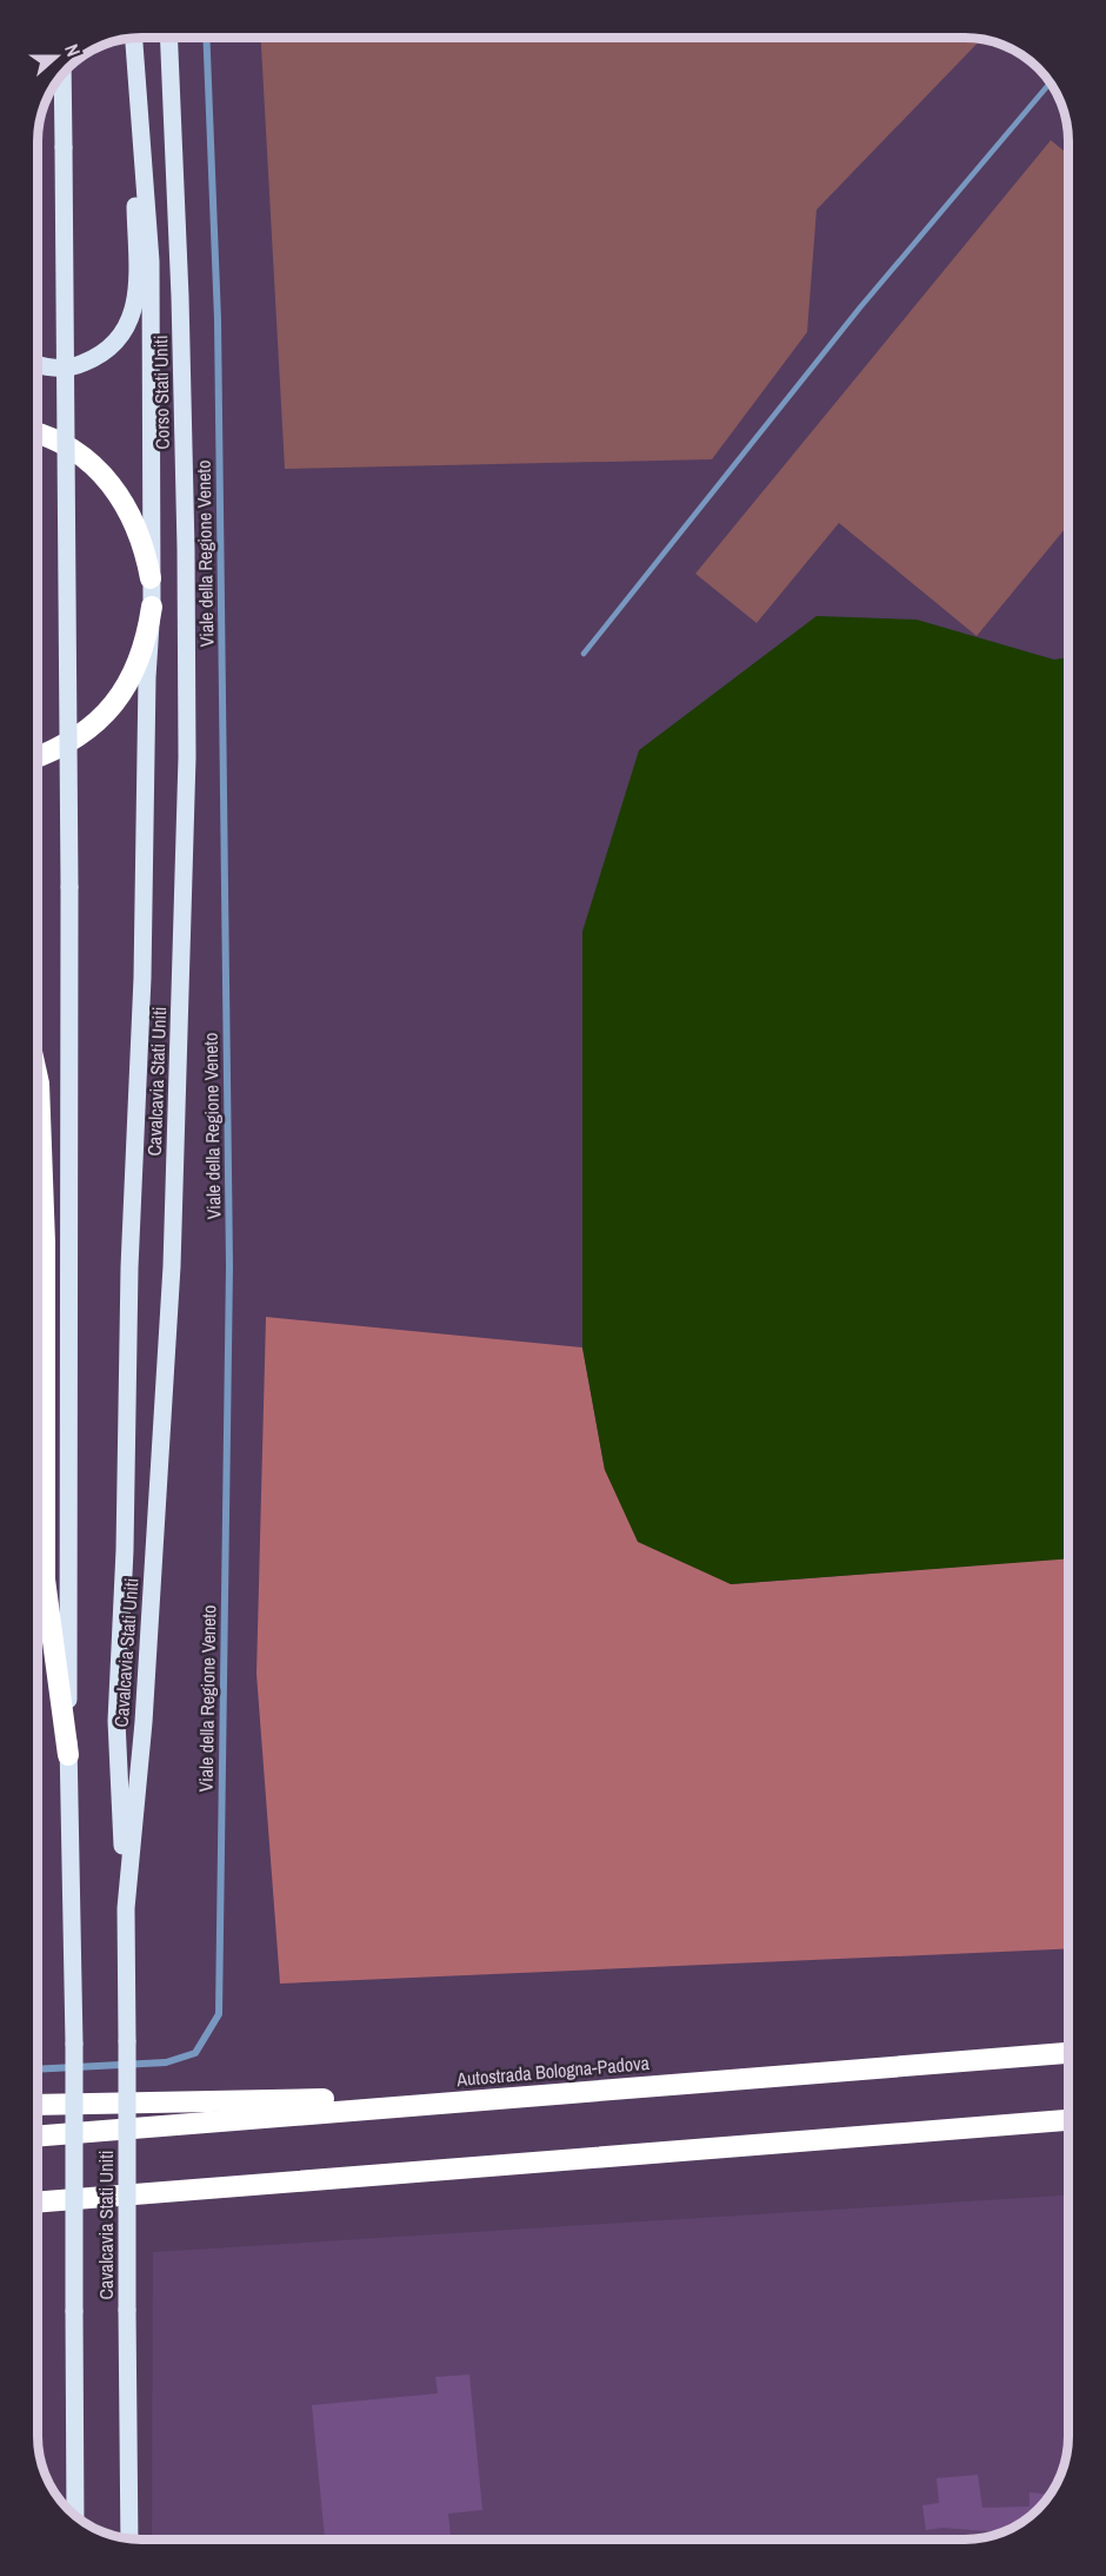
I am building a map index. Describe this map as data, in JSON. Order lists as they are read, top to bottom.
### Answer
{
  "streets": {
    "highway": ["Autostrada Bologna-Padova"],
    "main road": ["Corso Stati Uniti", "Cavalcavia Stati Uniti"],
    "street": ["Viale della Regione Veneto"]
  },
  "crossings": [
    ["Corso Stati Uniti", "Cavalcavia Stati Uniti"]
  ],
  "north": "right"
}
